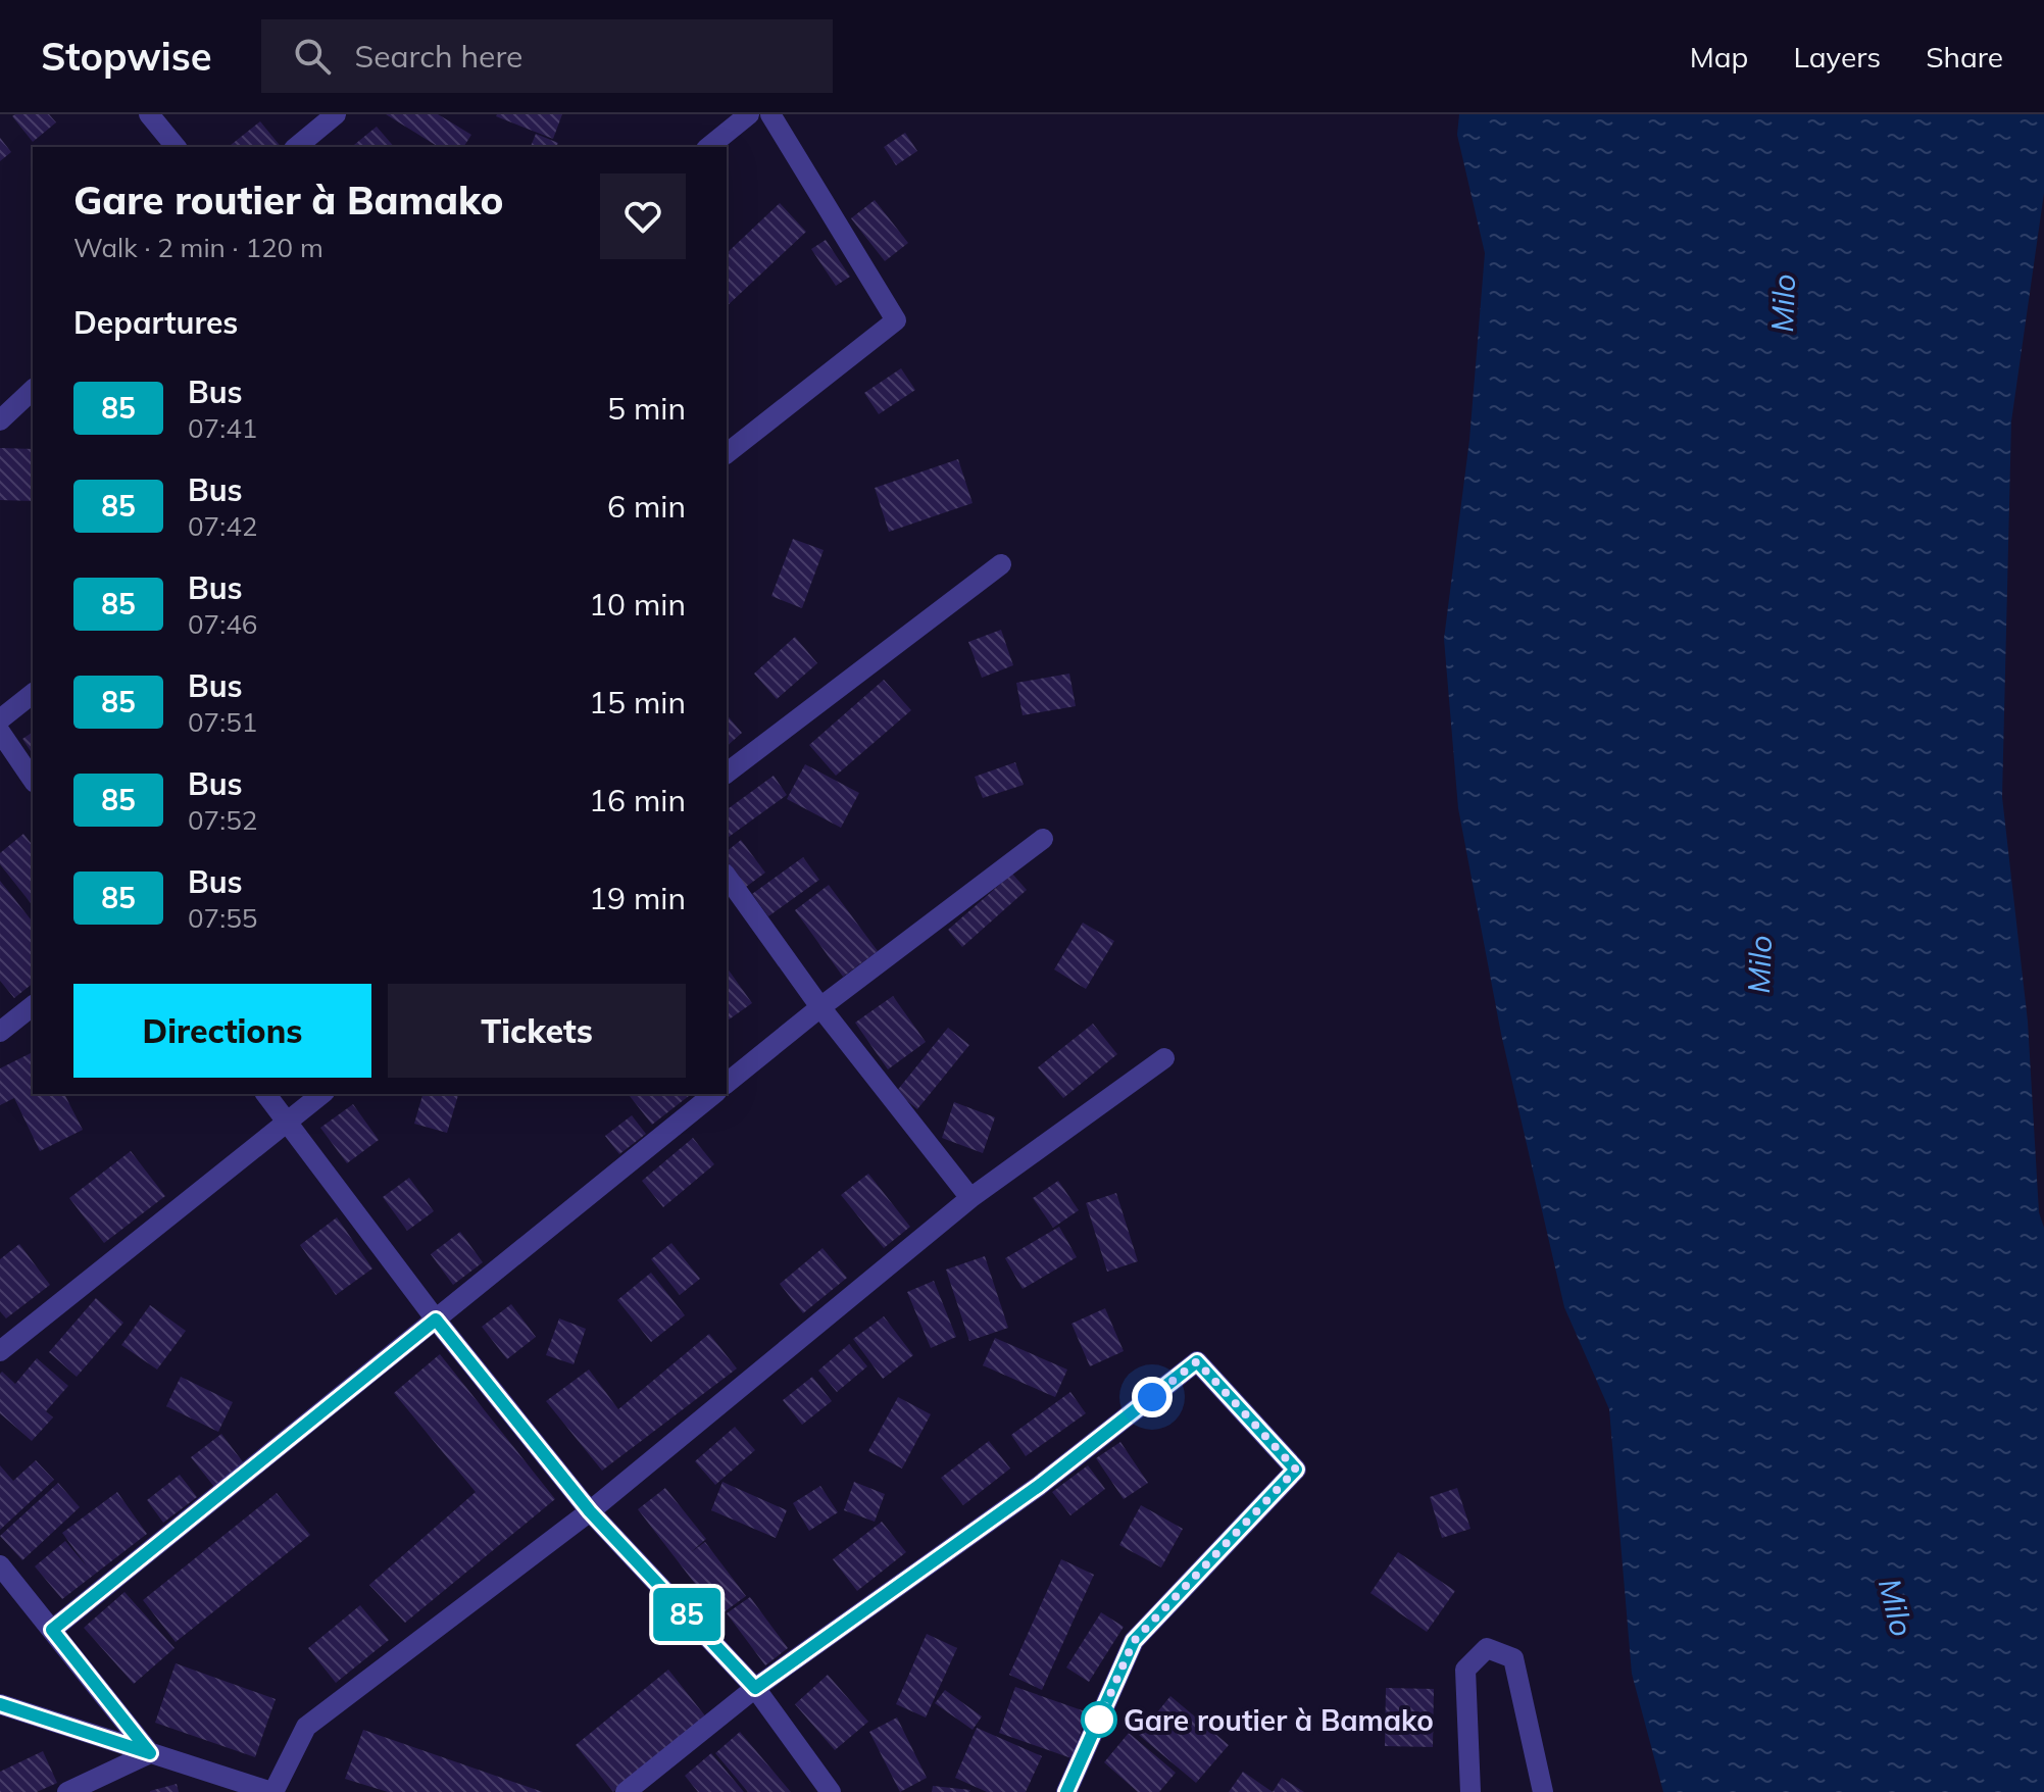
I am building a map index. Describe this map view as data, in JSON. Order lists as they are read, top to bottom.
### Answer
{
  "water": ["Milo"],
  "places": ["Gare routier à Bamako"],
  "lines": ["bus line 85"],
  "page": {
    "header": "Stopwise",
    "search": "Search here",
    "nav": ["Map", "Layers", "Share"],
    "on_map": "85",
    "heading": [
      ["Gare routier à Bamako", "Walk · 2 min · 120 m"],
      "Departures"
    ],
    "list": [
      {
        "mark": "85",
        "name": "Bus",
        "note": "07:41",
        "value": "5 min"
      },
      {
        "mark": "85",
        "name": "Bus",
        "note": "07:42",
        "value": "6 min"
      },
      {
        "mark": "85",
        "name": "Bus",
        "note": "07:46",
        "value": "10 min"
      },
      {
        "mark": "85",
        "name": "Bus",
        "note": "07:51",
        "value": "15 min"
      },
      {
        "mark": "85",
        "name": "Bus",
        "note": "07:52",
        "value": "16 min"
      },
      {
        "mark": "85",
        "name": "Bus",
        "note": "07:55",
        "value": "19 min"
      }
    ],
    "buttons": ["Directions", "Tickets"]
  }
}
